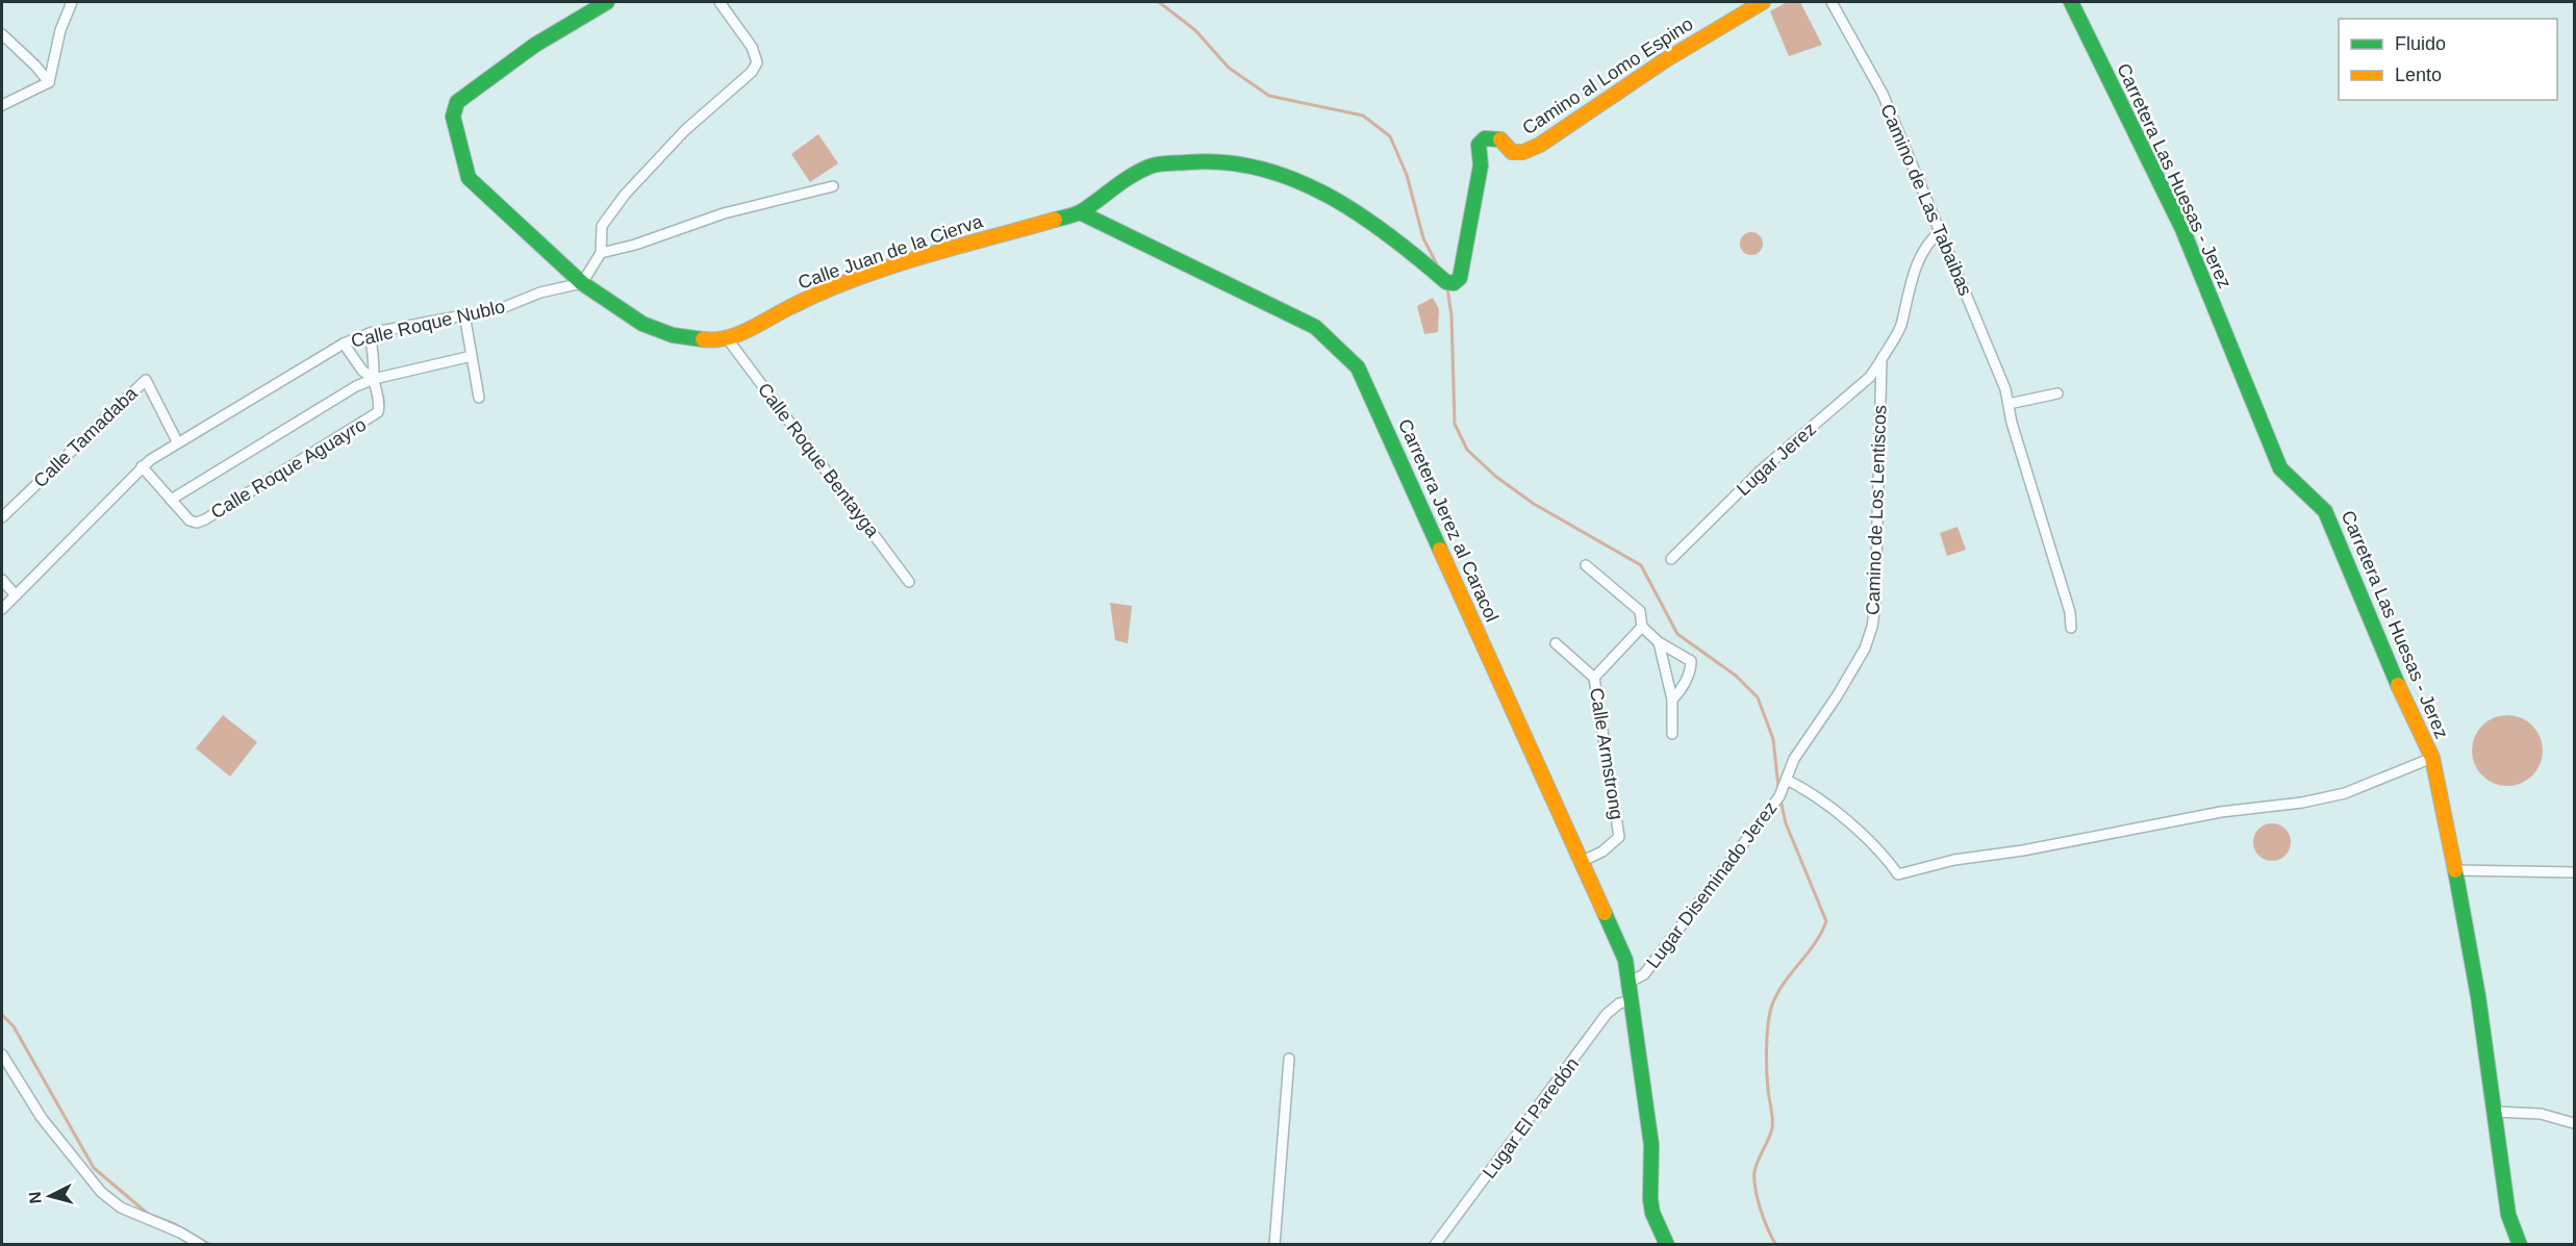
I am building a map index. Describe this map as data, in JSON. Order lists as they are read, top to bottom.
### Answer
{
  "streets": {
    "street": [
      "Camino al Lomo Espino",
      "Carretera Las Huesas - Jerez",
      "Camino de Las Tabaibas",
      "Calle Juan de la Cierva",
      "Calle Roque Nublo",
      "Calle Tamadaba",
      "Lugar Jerez",
      "Calle Roque Bentayga",
      "Calle Roque Aguayro",
      "Camino de Los Lentiscos",
      "Carretera Jerez al Caracol",
      "Calle Armstrong",
      "Lugar Diseminado Jerez",
      "Lugar El Paredón"
    ]
  },
  "crossings": [
    ["Camino al Lomo Espino", "Calle Juan de la Cierva"],
    ["Camino al Lomo Espino", "Carretera Jerez al Caracol"],
    ["Camino de Las Tabaibas", "Camino de Los Lentiscos"],
    ["Calle Juan de la Cierva", "Calle Roque Bentayga"],
    ["Calle Juan de la Cierva", "Carretera Jerez al Caracol"],
    ["Calle Roque Nublo", "Calle Tamadaba"],
    ["Calle Roque Nublo", "Calle Roque Aguayro"],
    ["Lugar Jerez", "Camino de Los Lentiscos"],
    ["Camino de Los Lentiscos", "Lugar Diseminado Jerez"],
    ["Carretera Jerez al Caracol", "Calle Armstrong"],
    ["Carretera Jerez al Caracol", "Lugar Diseminado Jerez"],
    ["Carretera Jerez al Caracol", "Lugar El Paredón"]
  ],
  "legend": ["Fluido", "Lento"],
  "north": "left"
}
